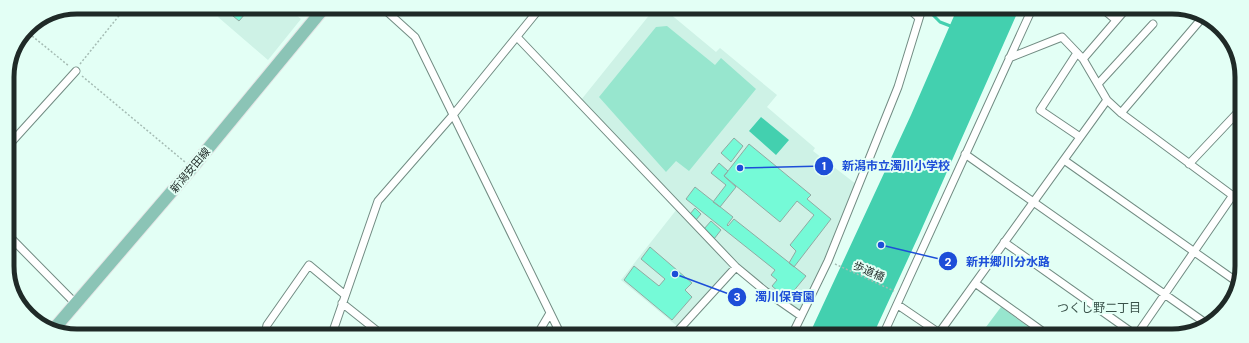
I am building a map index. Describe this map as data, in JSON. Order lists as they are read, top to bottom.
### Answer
{
  "streets": {
    "main road": ["新潟安田線"],
    "path": ["歩道橋"]
  },
  "districts": ["つくし野二丁目"],
  "places": ["新潟市立濁川小学校", "新井郷川分水路", "濁川保育園"]
}
